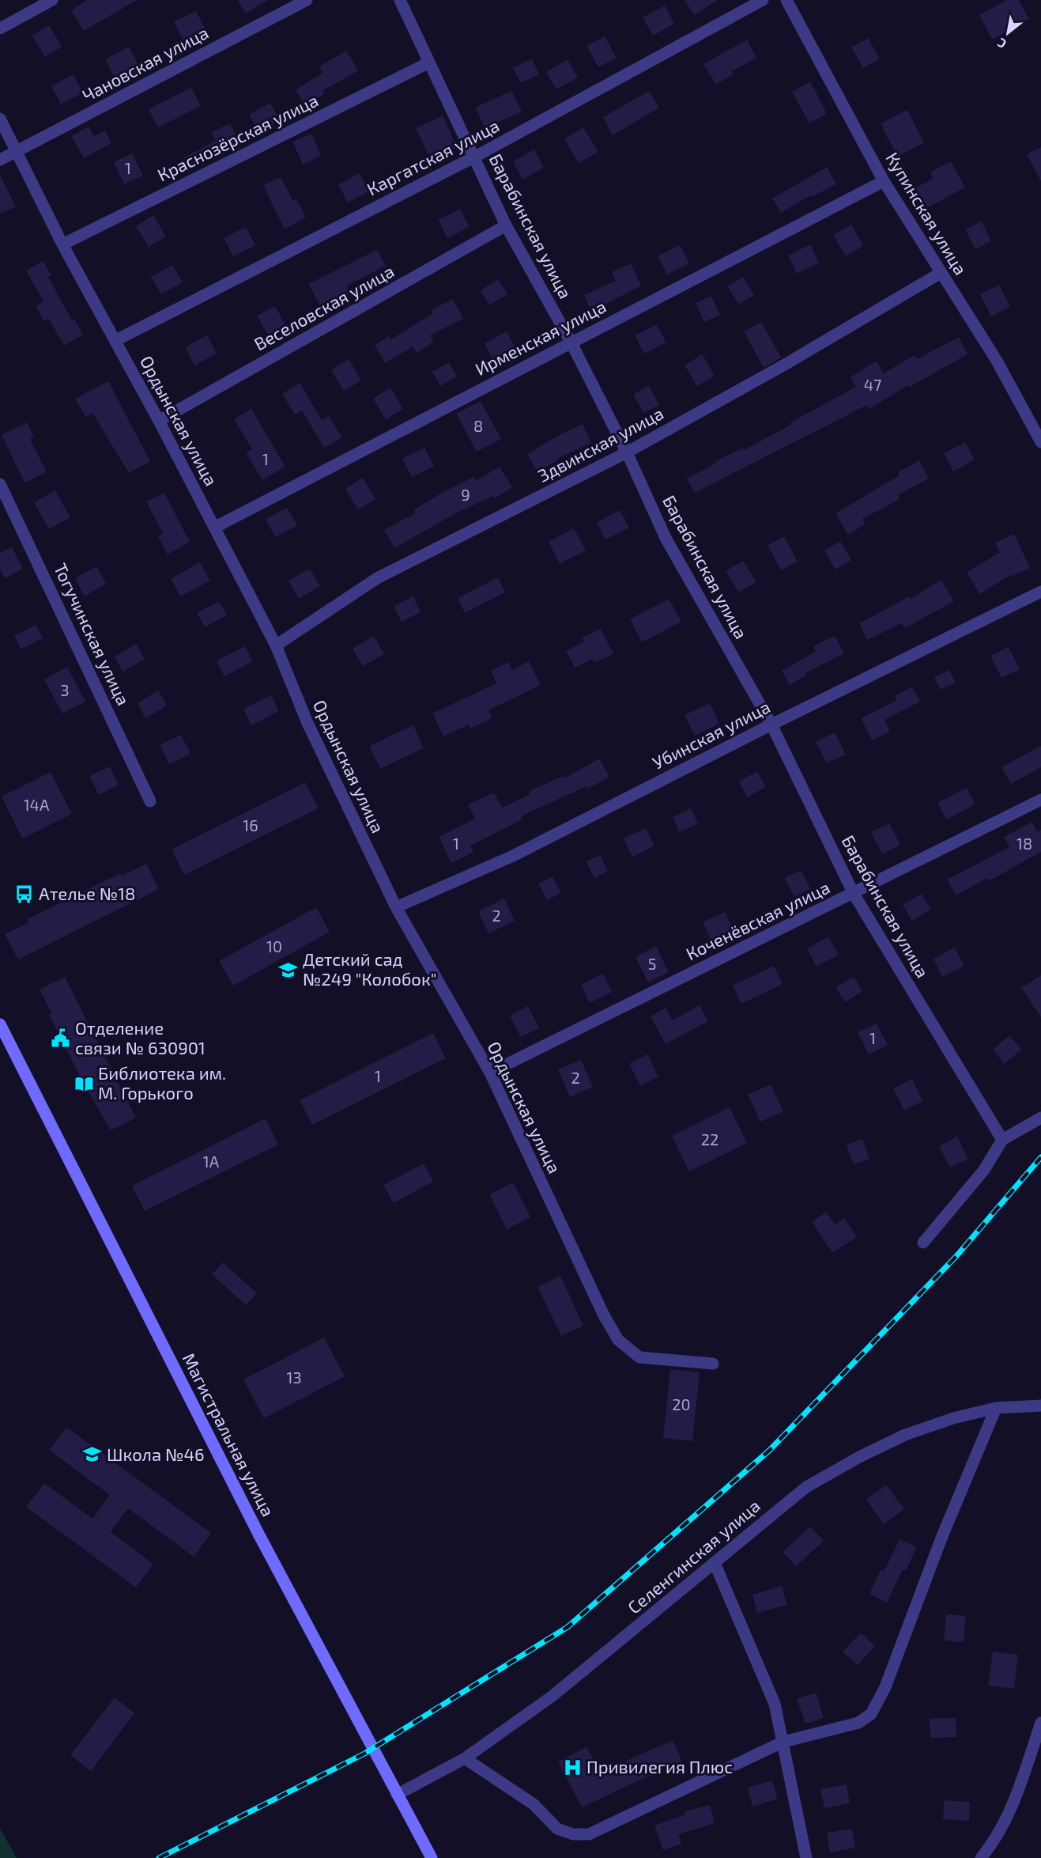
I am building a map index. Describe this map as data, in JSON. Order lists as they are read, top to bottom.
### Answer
{
  "streets": {
    "main road": ["Магистральная улица"],
    "street": [
      "Чановская улица",
      "Краснозёрская улица",
      "Каргатская улица",
      "Купинская улица",
      "Барабинская улица",
      "Веселовская улица",
      "Ирменская улица",
      "Ордынская улица",
      "Здвинская улица",
      "Тогучинская улица",
      "Убинская улица",
      "Коченёвская улица",
      "Селенгинская улица"
    ]
  },
  "crossings": [
    ["Чановская улица", "Ордынская улица"],
    ["Краснозёрская улица", "Барабинская улица"],
    ["Краснозёрская улица", "Ордынская улица"],
    ["Каргатская улица", "Барабинская улица"],
    ["Каргатская улица", "Ордынская улица"],
    ["Купинская улица", "Ирменская улица"],
    ["Купинская улица", "Здвинская улица"],
    ["Барабинская улица", "Веселовская улица"],
    ["Барабинская улица", "Ирменская улица"],
    ["Барабинская улица", "Здвинская улица"],
    ["Барабинская улица", "Убинская улица"],
    ["Барабинская улица", "Коченёвская улица"],
    ["Веселовская улица", "Ордынская улица"],
    ["Ирменская улица", "Ордынская улица"],
    ["Ордынская улица", "Здвинская улица"],
    ["Ордынская улица", "Убинская улица"],
    ["Ордынская улица", "Коченёвская улица"],
    ["Магистральная улица", "Селенгинская улица"]
  ],
  "places": {
    "bus stop": ["Ателье №18"],
    "school or university": ["Детский сад №249 \"Колобок\"", "Школа №46"],
    "public building": ["Отделение связи № 630901"],
    "library": ["Библиотека им. М. Горького"],
    "hospital": ["Привилегия Плюс"]
  },
  "house_numbers": [
    "1",
    "47",
    "8",
    "1",
    "9",
    "3",
    "14А",
    "16",
    "1",
    "18",
    "2",
    "10",
    "5",
    "1",
    "1",
    "2",
    "22",
    "1А",
    "13",
    "20"
  ],
  "north": "bottom left"
}
